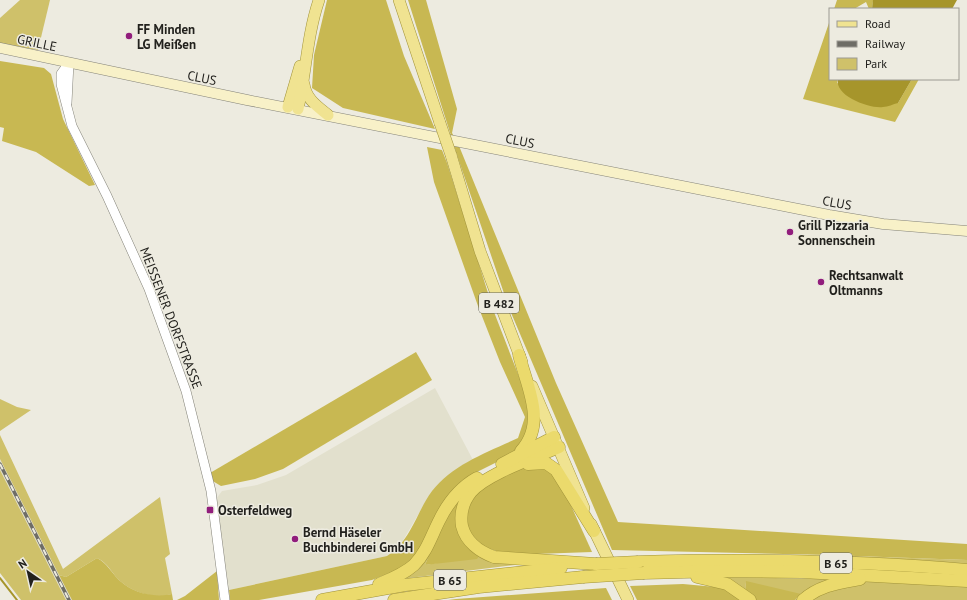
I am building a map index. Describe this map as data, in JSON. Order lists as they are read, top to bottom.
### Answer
{
  "streets": {
    "highway": ["B 65"],
    "main road": ["GRILLE", "CLUS", "B 482"],
    "street": ["MEISSENER DORFSTRASSE"]
  },
  "crossings": [
    ["GRILLE", "CLUS"],
    ["GRILLE", "MEISSENER DORFSTRASSE"],
    ["CLUS", "MEISSENER DORFSTRASSE"]
  ],
  "places": {
    "other": [
      "FF Minden LG Meißen",
      "Grill Pizzaria Sonnenschein",
      "Rechtsanwalt Oltmanns",
      "Bernd Häseler Buchbinderei GmbH"
    ],
    "transit": ["Osterfeldweg"]
  },
  "legend": ["Road", "Railway", "Park"],
  "north": "top left"
}
